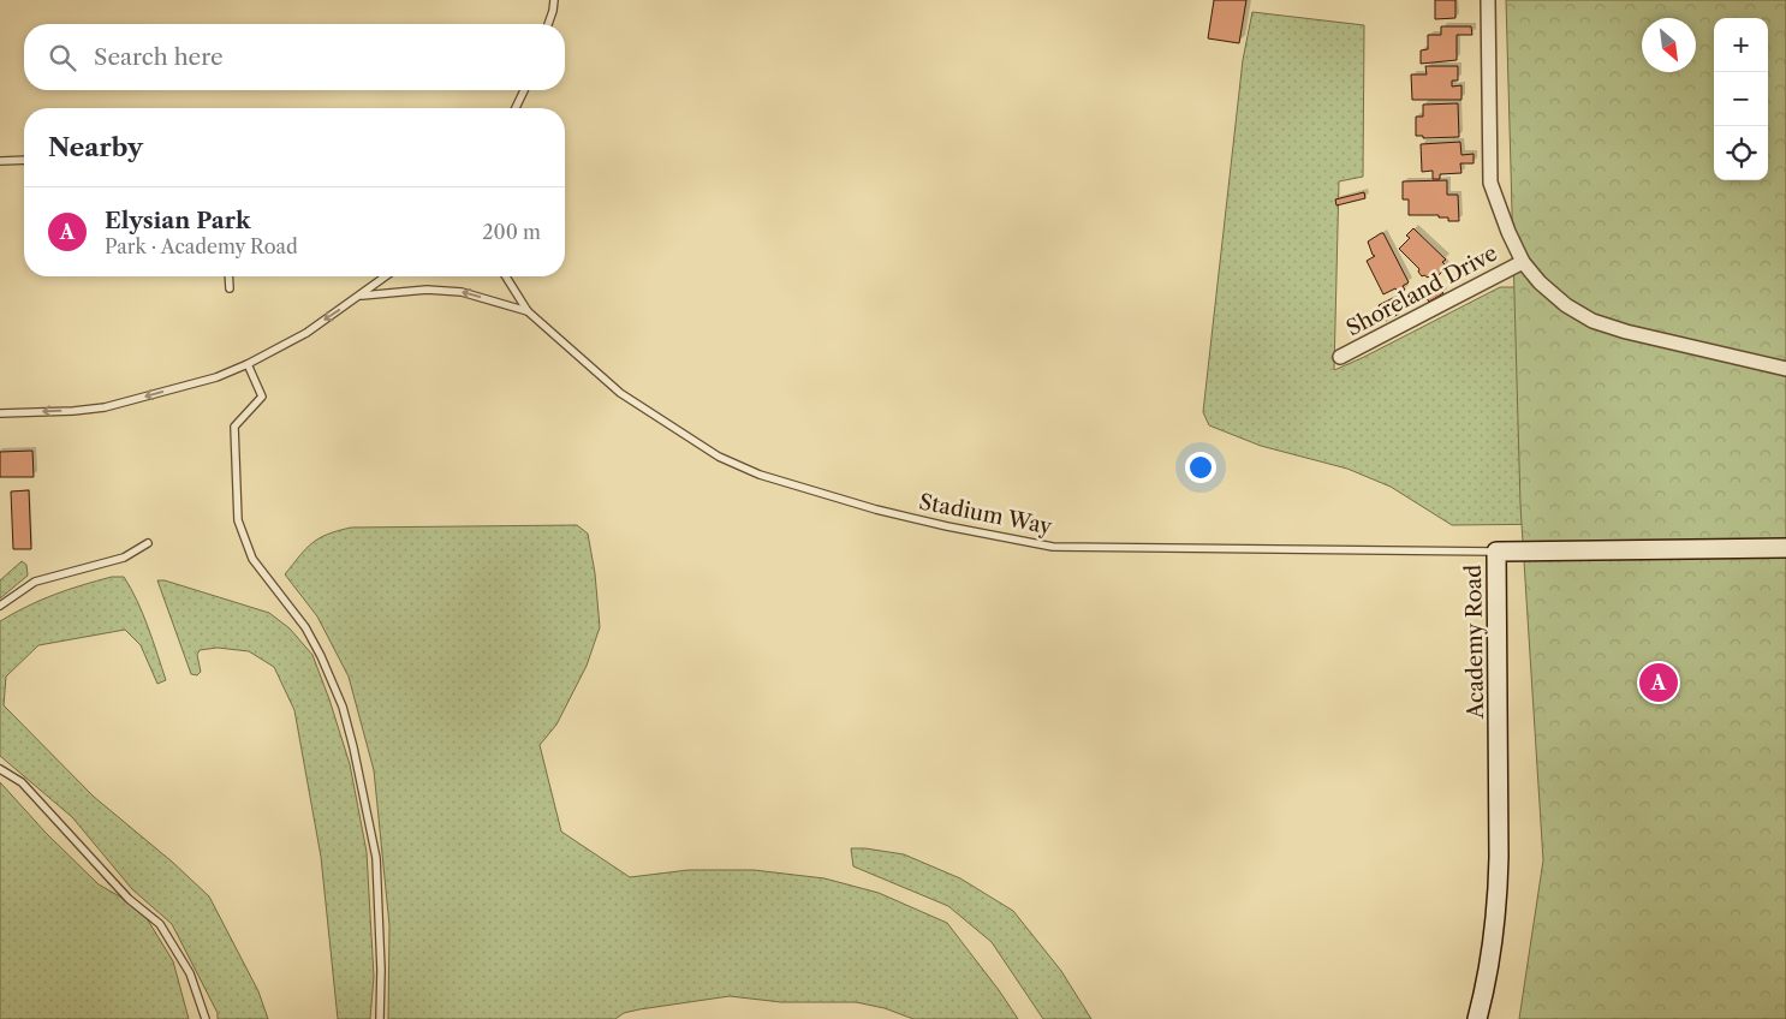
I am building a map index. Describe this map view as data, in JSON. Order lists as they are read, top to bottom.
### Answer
{
  "streets": {
    "main road": ["Academy Road"],
    "street": ["Shoreland Drive"],
    "lane": ["Stadium Way"]
  },
  "crossings": [
    ["Stadium Way", "Academy Road"]
  ],
  "north": "bottom right",
  "page": {
    "map_buttons": ["+", "−"],
    "search": "Search here",
    "heading": "Nearby",
    "list": [
      {
        "mark": "A",
        "name": "Elysian Park",
        "note": "Park · Academy Road",
        "value": "200 m"
      }
    ],
    "pins": "A"
  }
}
